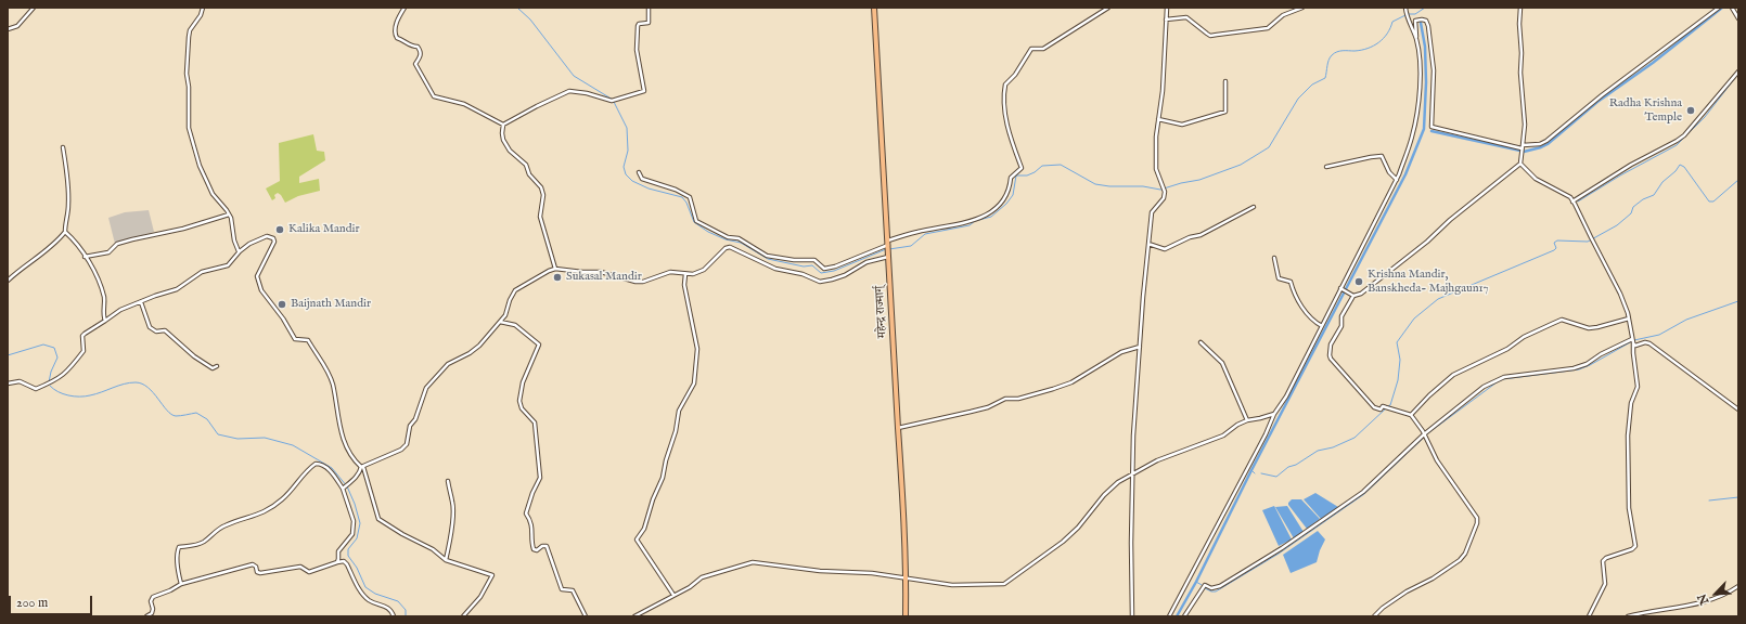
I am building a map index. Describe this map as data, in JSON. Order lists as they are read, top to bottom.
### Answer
{
  "streets": {
    "highway": ["महेन्द्र राज्मार्ग्"]
  },
  "places": [
    "Radha Krishna Temple",
    "Kalika Mandir",
    "Sukasal Mandir",
    "Krishna Mandir, Banskheda- Majhgaun17",
    "Baijnath Mandir"
  ],
  "scale_bar": "200 m",
  "north": "bottom left"
}
